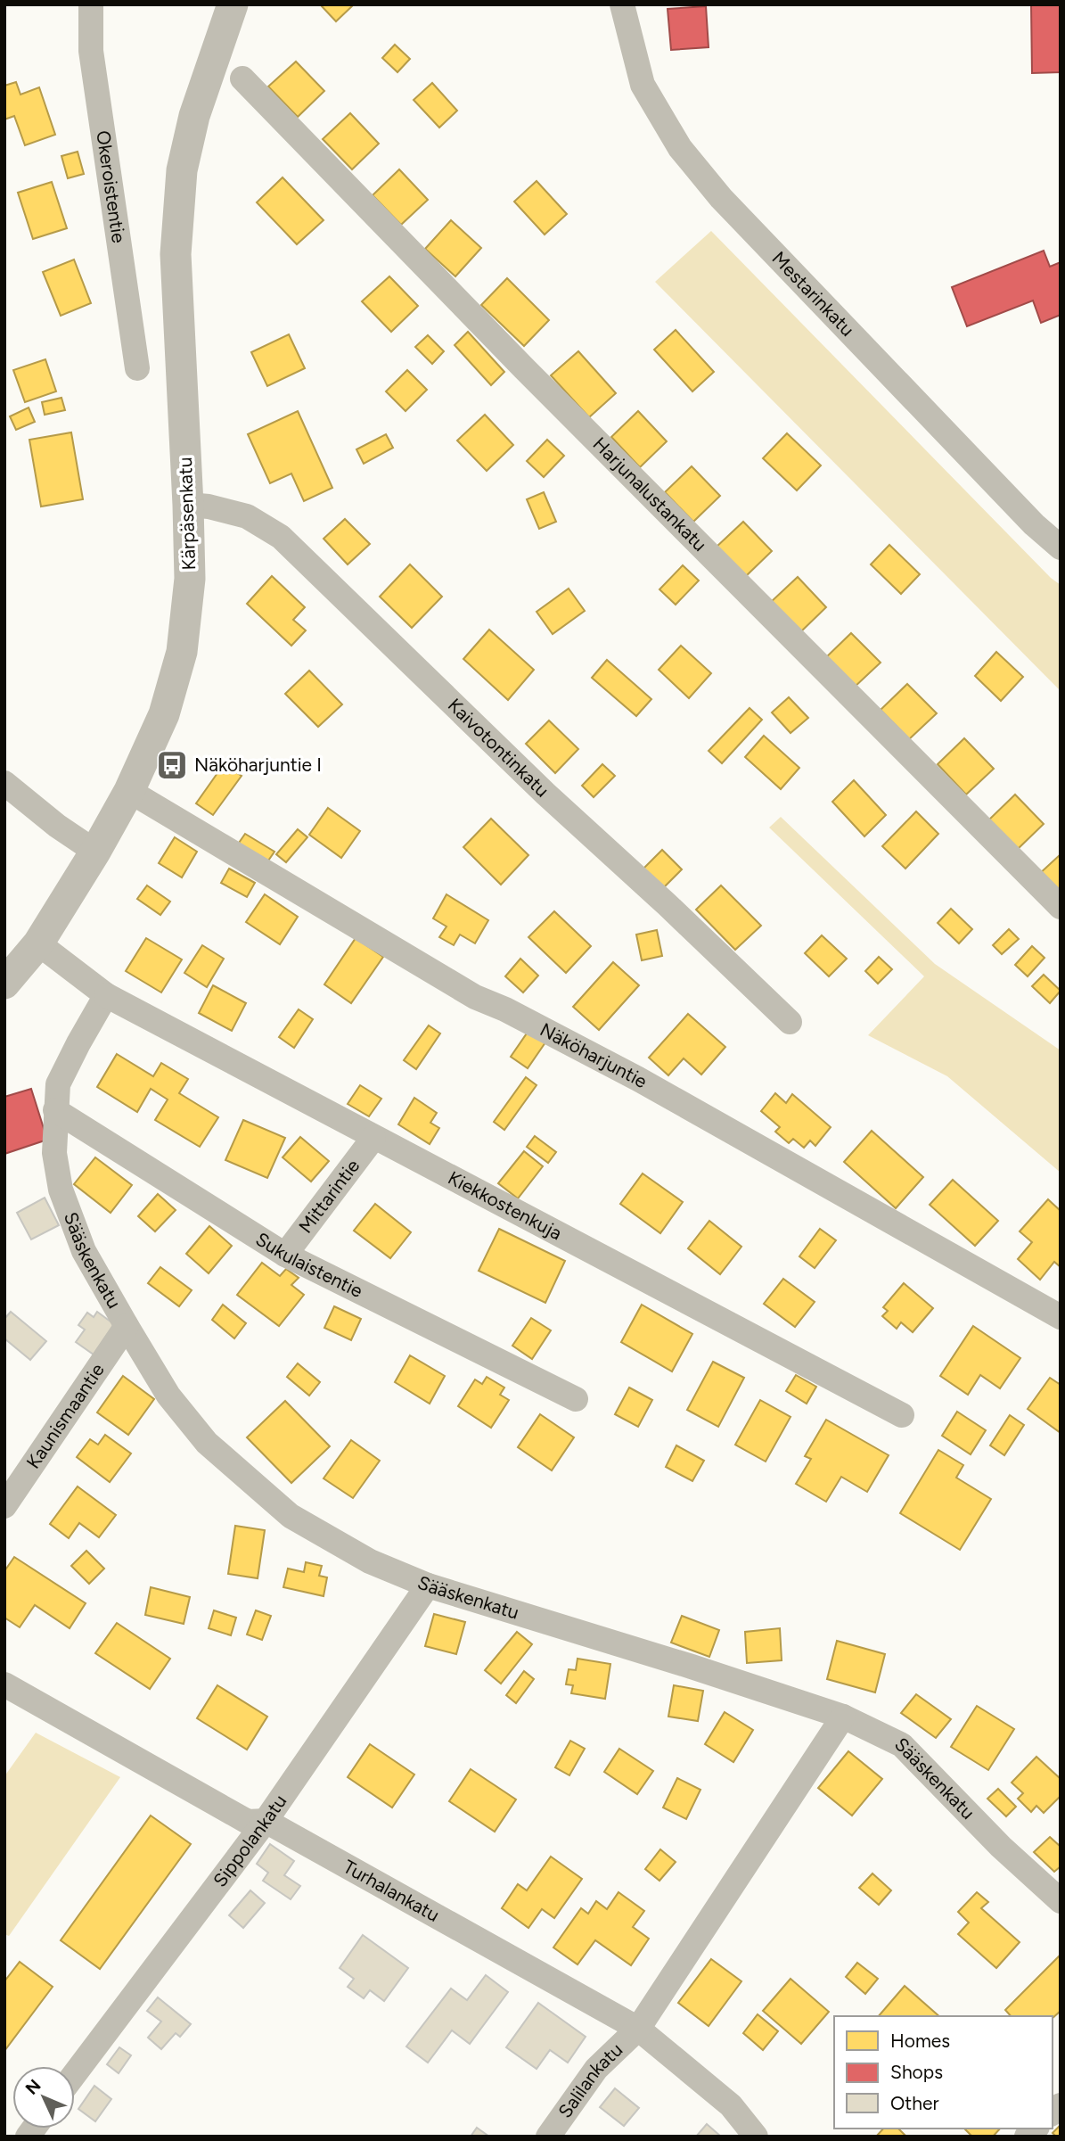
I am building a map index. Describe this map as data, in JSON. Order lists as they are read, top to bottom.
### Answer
{
  "streets": {
    "street": [
      "Okeroistentie",
      "Mestarinkatu",
      "Harjunalustankatu",
      "Kärpäsenkatu",
      "Kaivotontinkatu",
      "Näköharjuntie",
      "Mittarintie",
      "Kiekkostenkuja",
      "Sääskenkatu",
      "Sukulaistentie",
      "Kaunismaantie",
      "Sippolankatu",
      "Turhalankatu",
      "Salilankatu"
    ]
  },
  "crossings": [
    ["Kärpäsenkatu", "Kaivotontinkatu"],
    ["Kärpäsenkatu", "Näköharjuntie"],
    ["Kärpäsenkatu", "Kiekkostenkuja"],
    ["Mittarintie", "Kiekkostenkuja"],
    ["Mittarintie", "Sukulaistentie"],
    ["Sääskenkatu", "Sukulaistentie"],
    ["Sääskenkatu", "Kaunismaantie"],
    ["Sääskenkatu", "Sippolankatu"],
    ["Sääskenkatu", "Salilankatu"],
    ["Sippolankatu", "Turhalankatu"],
    ["Turhalankatu", "Salilankatu"]
  ],
  "places": {
    "bus stop": ["Näköharjuntie I"]
  },
  "legend": ["Homes", "Shops", "Other"],
  "north": "top left"
}
